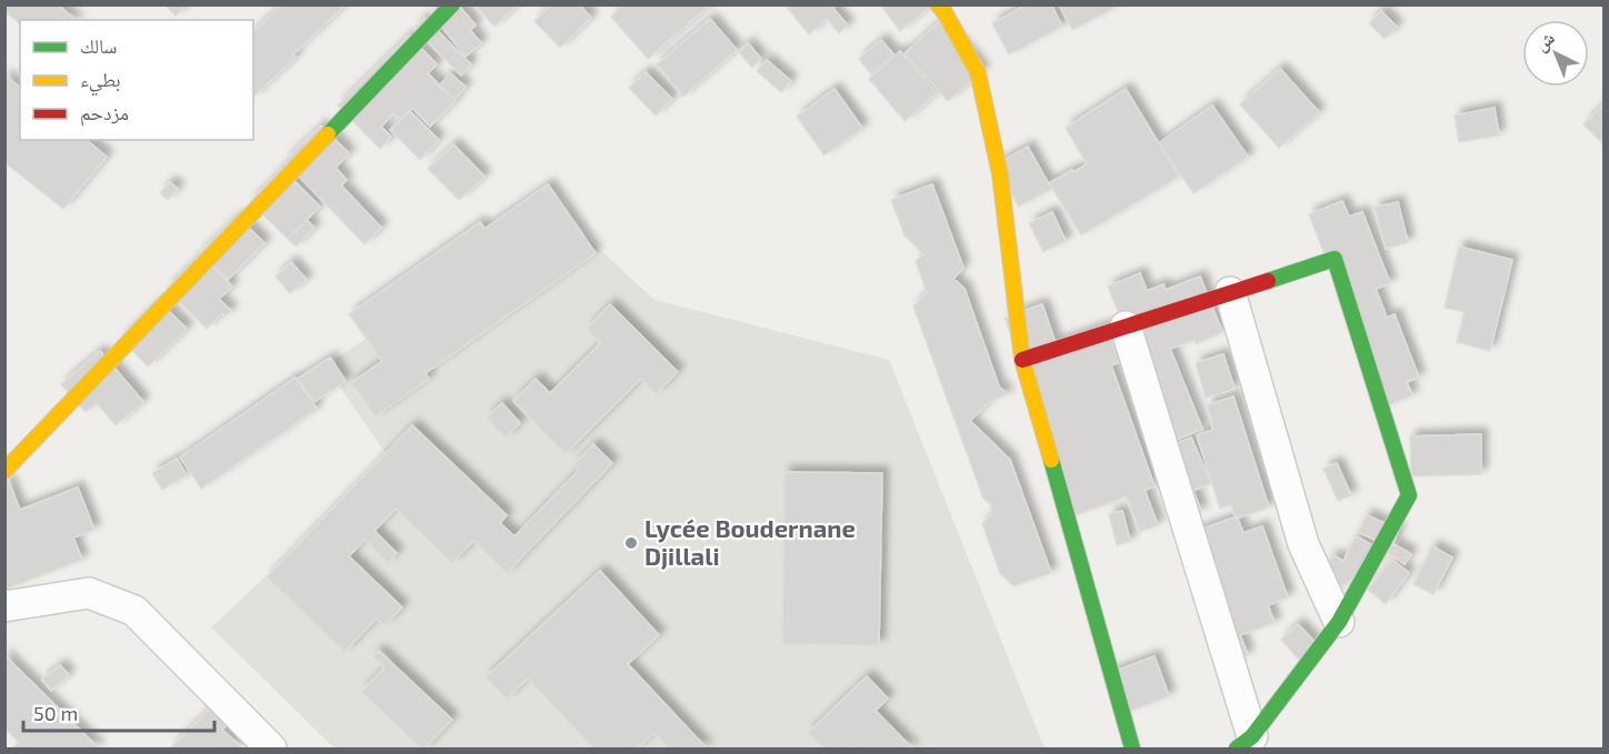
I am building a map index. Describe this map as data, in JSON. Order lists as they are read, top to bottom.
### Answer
{
  "places": ["Lycée Boudernane Djillali"],
  "legend": ["سالك", "بطيء", "مزدحم"],
  "scale_bar": "50 m",
  "north": "top left"
}
